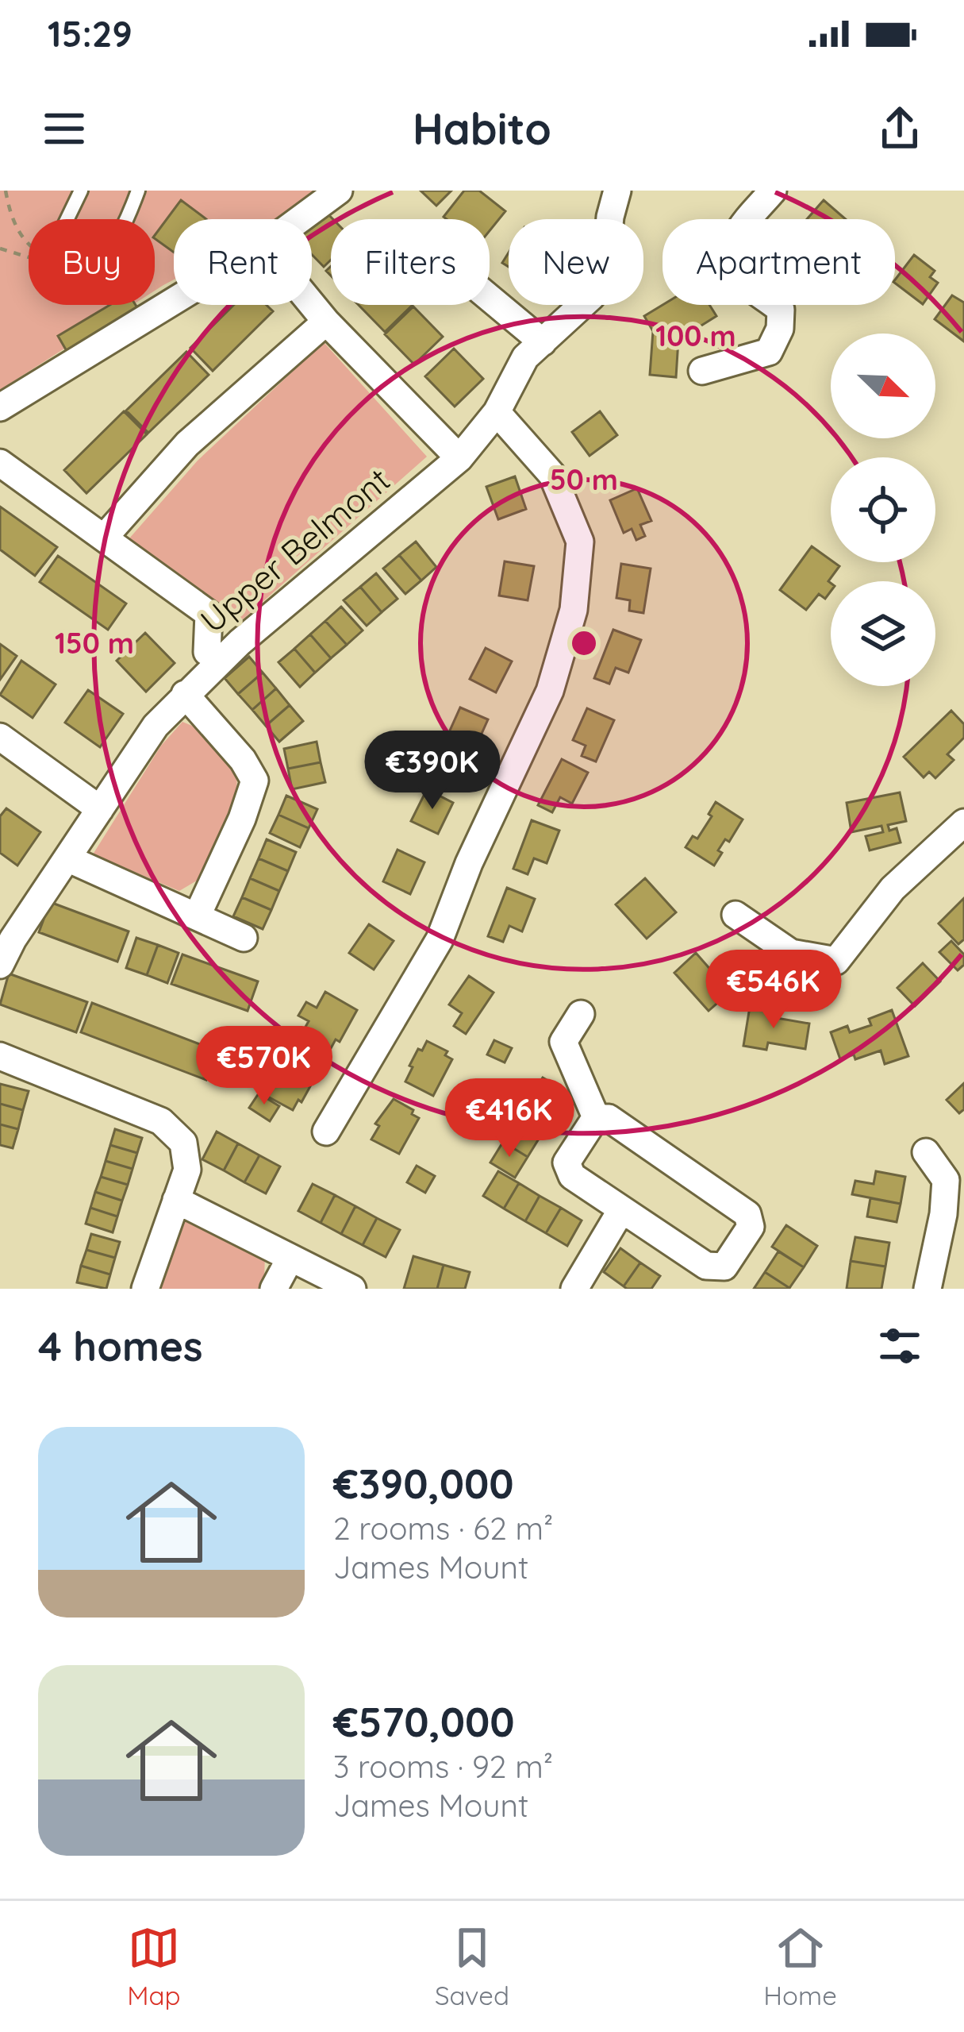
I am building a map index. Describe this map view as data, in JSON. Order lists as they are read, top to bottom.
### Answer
{
  "streets": {
    "street": ["Upper Belmont"]
  },
  "north": "bottom right",
  "page": {
    "status": "15:29",
    "header": "Habito",
    "chip": [
      "Buy",
      "Rent",
      "Filters",
      "New",
      "Apartment"
    ],
    "price": [
      "€390K",
      "€546K",
      "€570K",
      "€416K"
    ],
    "heading": "4 homes",
    "list": [
      {
        "name": "€390,000",
        "note": "2 rooms · 62 m² · James Mount"
      },
      {
        "name": "€570,000",
        "note": "3 rooms · 92 m² · James Mount"
      }
    ],
    "tabs": ["Map", "Saved", "Home"]
  },
  "rings": ["100 m", "50 m", "150 m"]
}
